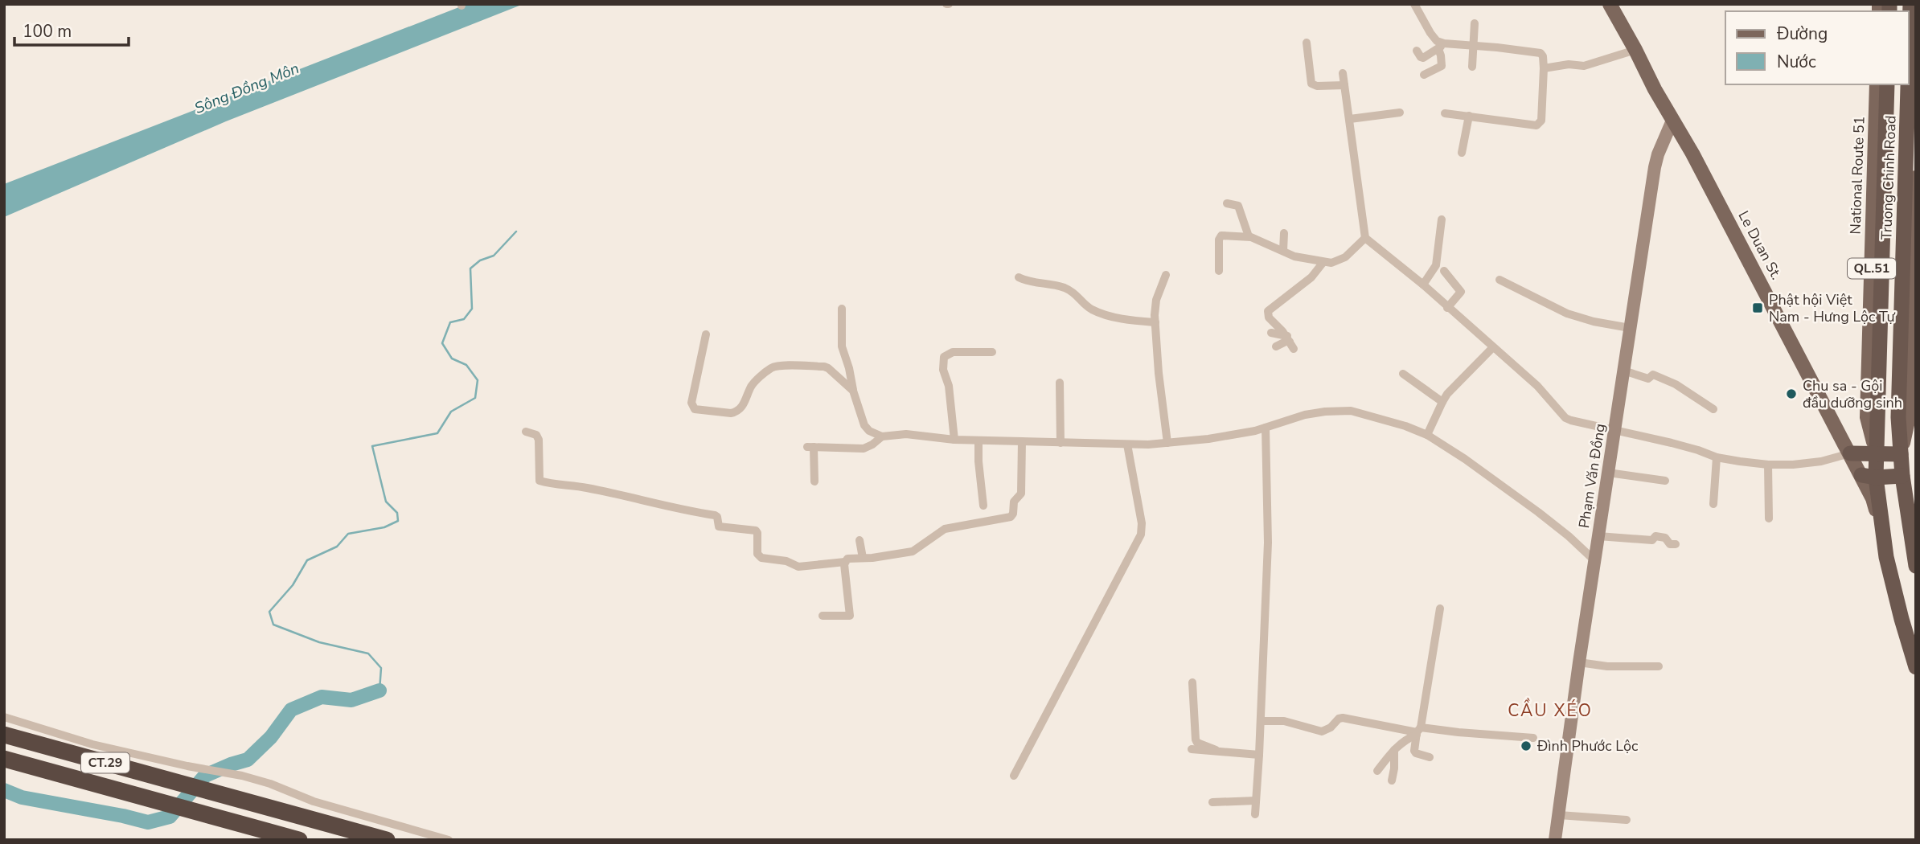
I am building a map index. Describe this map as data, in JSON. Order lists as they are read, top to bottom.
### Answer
{
  "streets": {
    "highway": ["Truong Chinh Road", "QL.51", "CT.29"],
    "main road": ["National Route 51", "Le Duan St.", "Phạm Văn Đồng"]
  },
  "crossings": [
    ["National Route 51", "Truong Chinh Road"],
    ["Truong Chinh Road", "QL.51"],
    ["Le Duan St.", "QL.51"],
    ["Le Duan St.", "Phạm Văn Đồng"]
  ],
  "districts": ["CẦU XÉO"],
  "water": ["Sông Đồng Môn"],
  "places": {
    "transit": ["Phật hội Việt Nam - Hưng Lộc Tự"],
    "other": ["Chu sa - Gội đầu dưỡng sinh", "Đình Phước Lộc"]
  },
  "legend": ["Đường", "Nước"],
  "scale_bar": "100 m"
}
